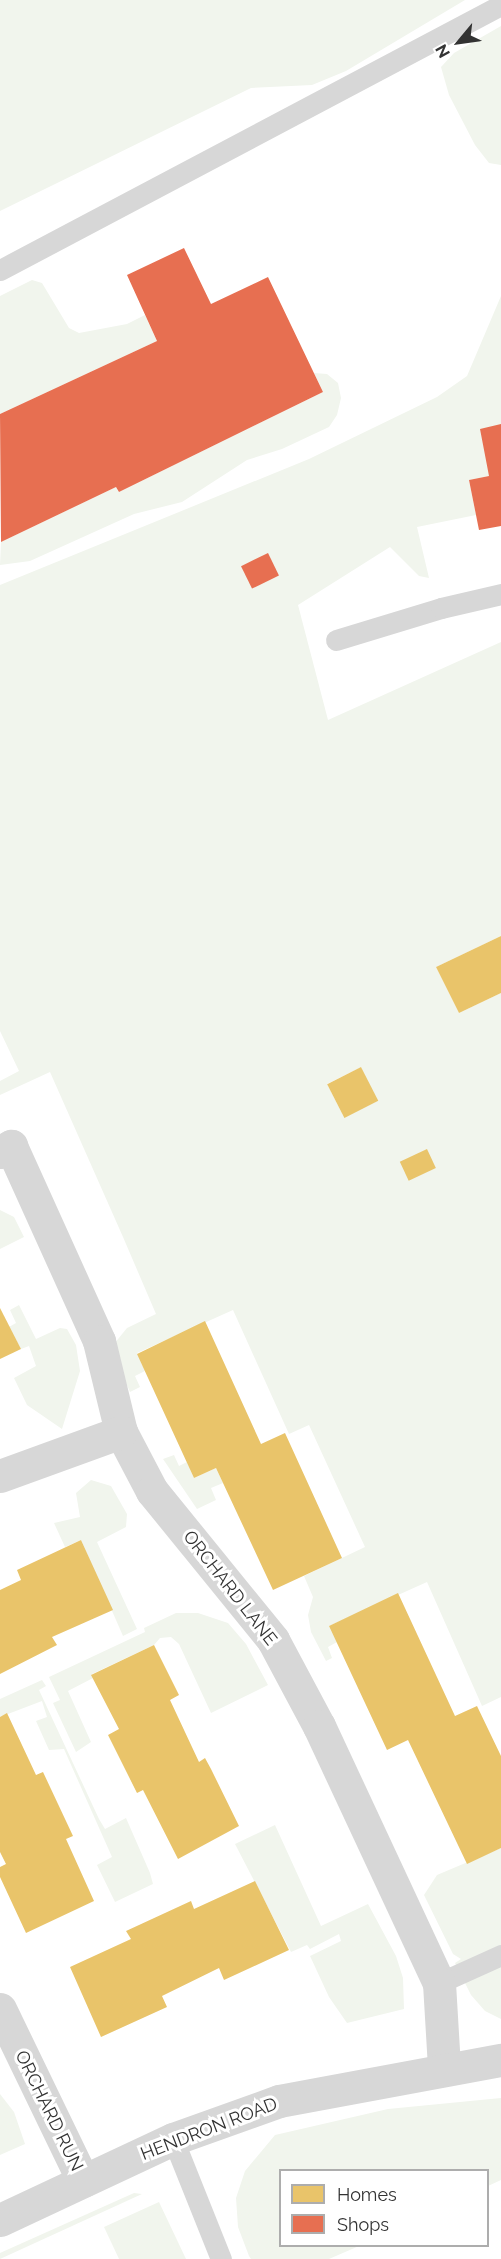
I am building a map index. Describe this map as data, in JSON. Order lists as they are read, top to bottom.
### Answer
{
  "streets": {
    "street": ["ORCHARD LANE", "ORCHARD RUN", "HENDRON ROAD"]
  },
  "crossings": [
    ["ORCHARD LANE", "HENDRON ROAD"],
    ["ORCHARD RUN", "HENDRON ROAD"]
  ],
  "legend": ["Homes", "Shops"],
  "north": "bottom left"
}
